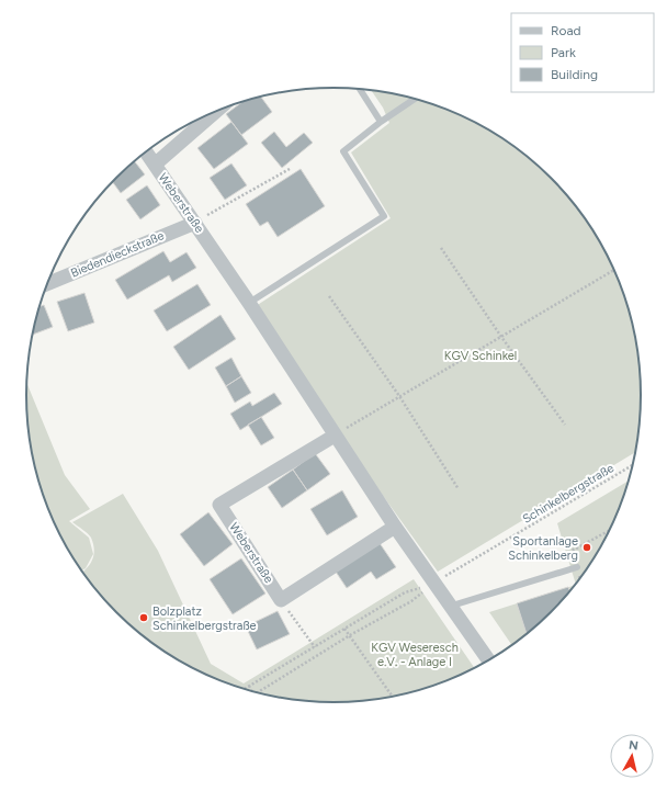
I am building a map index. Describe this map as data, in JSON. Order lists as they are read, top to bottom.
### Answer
{
  "streets": {
    "street": ["Weberstraße", "Biedendieckstraße"],
    "path": ["Schinkelbergstraße"]
  },
  "crossings": [
    ["Weberstraße", "Biedendieckstraße"],
    ["Weberstraße", "Schinkelbergstraße"]
  ],
  "parks": ["KGV Schinkel", "KGV Weseresch e.V. - Anlage I"],
  "places": ["Sportanlage Schinkelberg", "Bolzplatz Schinkelbergstraße"],
  "legend": ["Road", "Park", "Building"],
  "north": "top"
}
